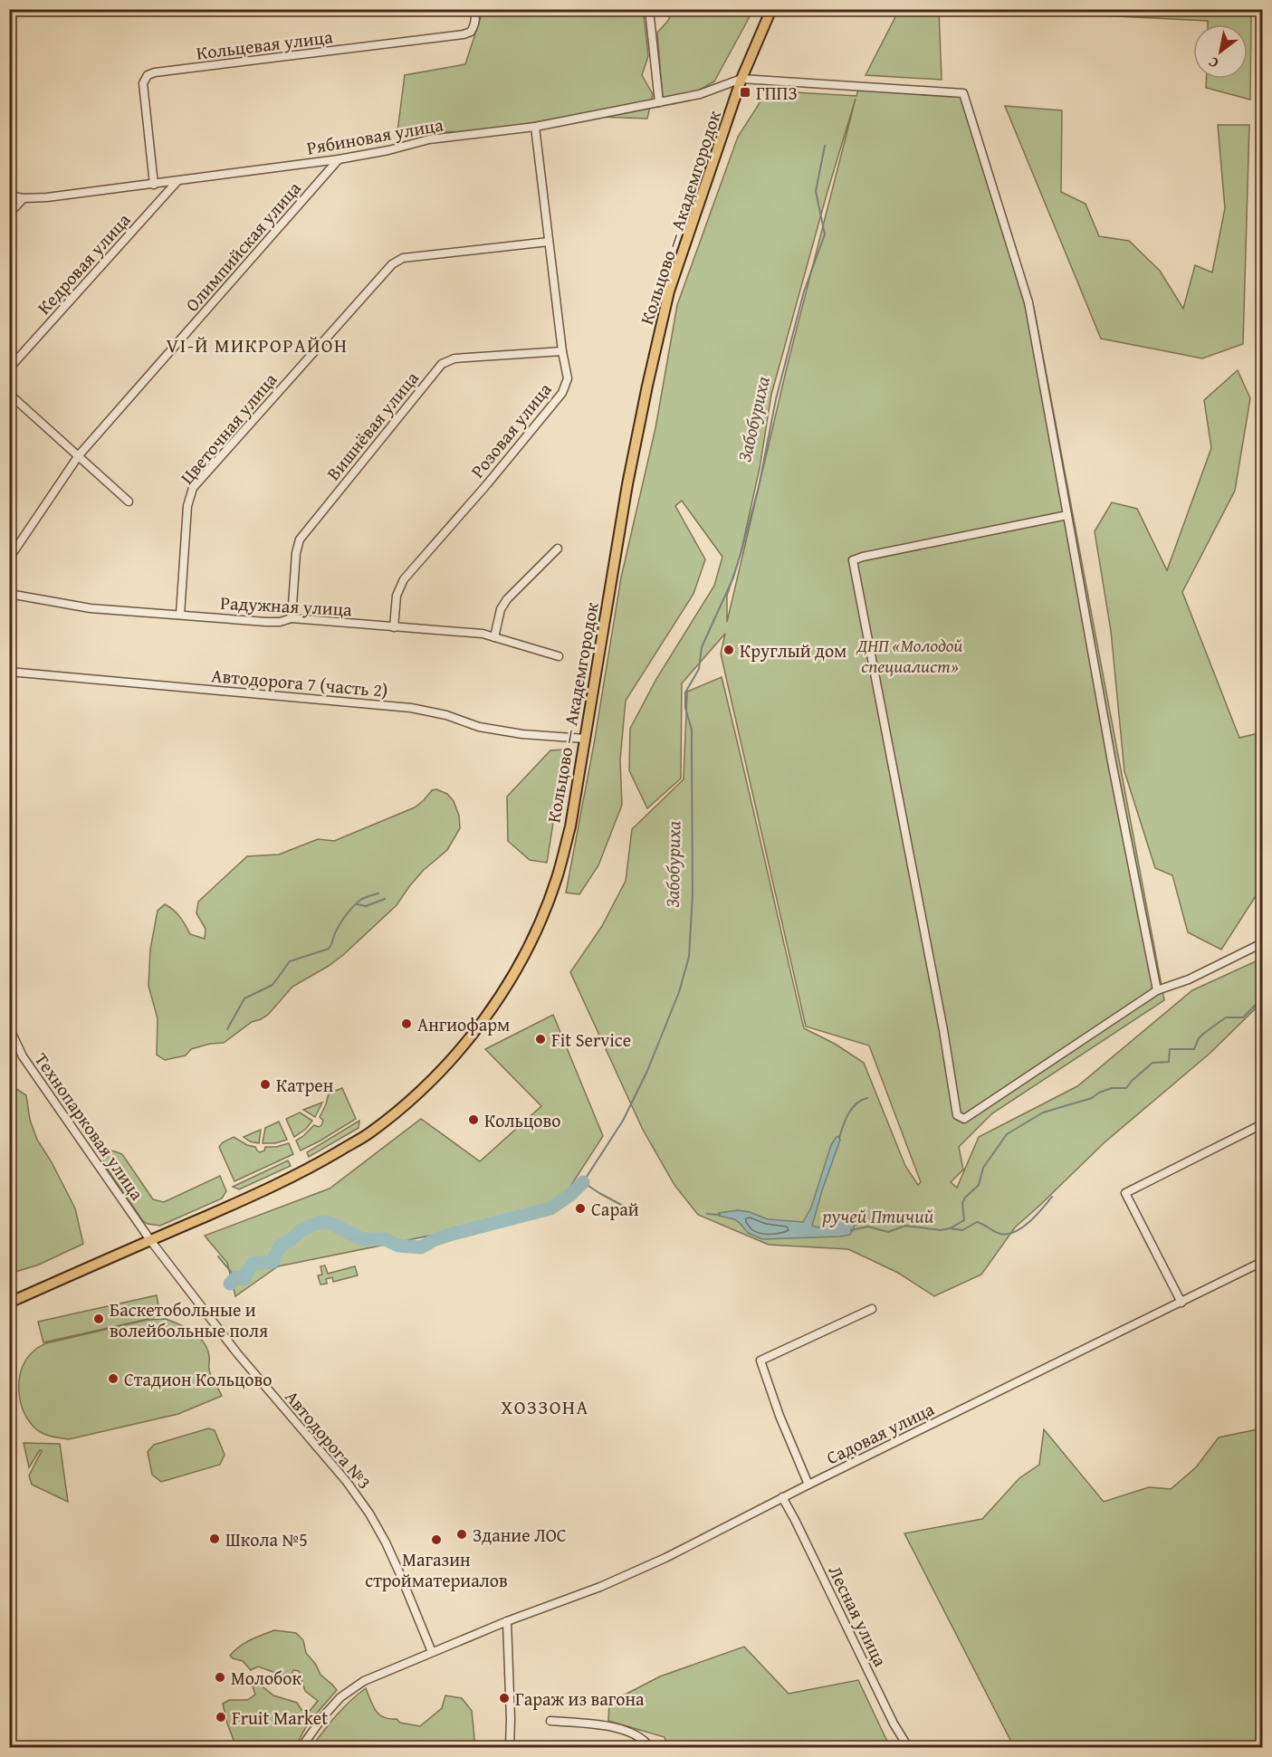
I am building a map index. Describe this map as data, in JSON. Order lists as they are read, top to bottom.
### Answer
{
  "streets": {
    "main road": ["Кольцово — Академгородок"],
    "street": [
      "Кольцевая улица",
      "Рябиновая улица",
      "Олимпийская улица",
      "Кедровая улица",
      "Вишнёвая улица",
      "Цветочная улица",
      "Розовая улица",
      "Радужная улица",
      "Автодорога 7 (часть 2)",
      "Технопарковая улица",
      "Садовая улица",
      "Автодорога №3",
      "Лесная улица"
    ]
  },
  "crossings": [
    ["Кольцевая улица", "Рябиновая улица"],
    ["Рябиновая улица", "Кольцово — Академгородок"],
    ["Рябиновая улица", "Олимпийская улица"],
    ["Рябиновая улица", "Кедровая улица"],
    ["Рябиновая улица", "Розовая улица"],
    ["Кольцово — Академгородок", "Автодорога 7 (часть 2)"],
    ["Кольцово — Академгородок", "Технопарковая улица"],
    ["Кольцово — Академгородок", "Автодорога №3"],
    ["Вишнёвая улица", "Розовая улица"],
    ["Вишнёвая улица", "Радужная улица"],
    ["Цветочная улица", "Розовая улица"],
    ["Цветочная улица", "Радужная улица"],
    ["Розовая улица", "Радужная улица"],
    ["Технопарковая улица", "Автодорога №3"],
    ["Садовая улица", "Автодорога №3"],
    ["Садовая улица", "Лесная улица"]
  ],
  "districts": ["VI-Й МИКРОРАЙОН", "ХОЗЗОНА"],
  "water": ["Забобуриха", "ручей Птичий"],
  "parks": ["ДНП «Молодой специалист»"],
  "places": {
    "transit": ["ГППЗ"],
    "other": [
      "Круглый дом",
      "Ангиофарм",
      "Fit Service",
      "Катрен",
      "Кольцово",
      "Сарай",
      "Баскетобольные и волейбольные поля",
      "Стадион Кольцово",
      "Здание ЛОС",
      "Школа №5",
      "Магазин стройматериалов",
      "Молобок",
      "Гараж из вагона",
      "Fruit Market"
    ]
  },
  "north": "bottom left"
}
